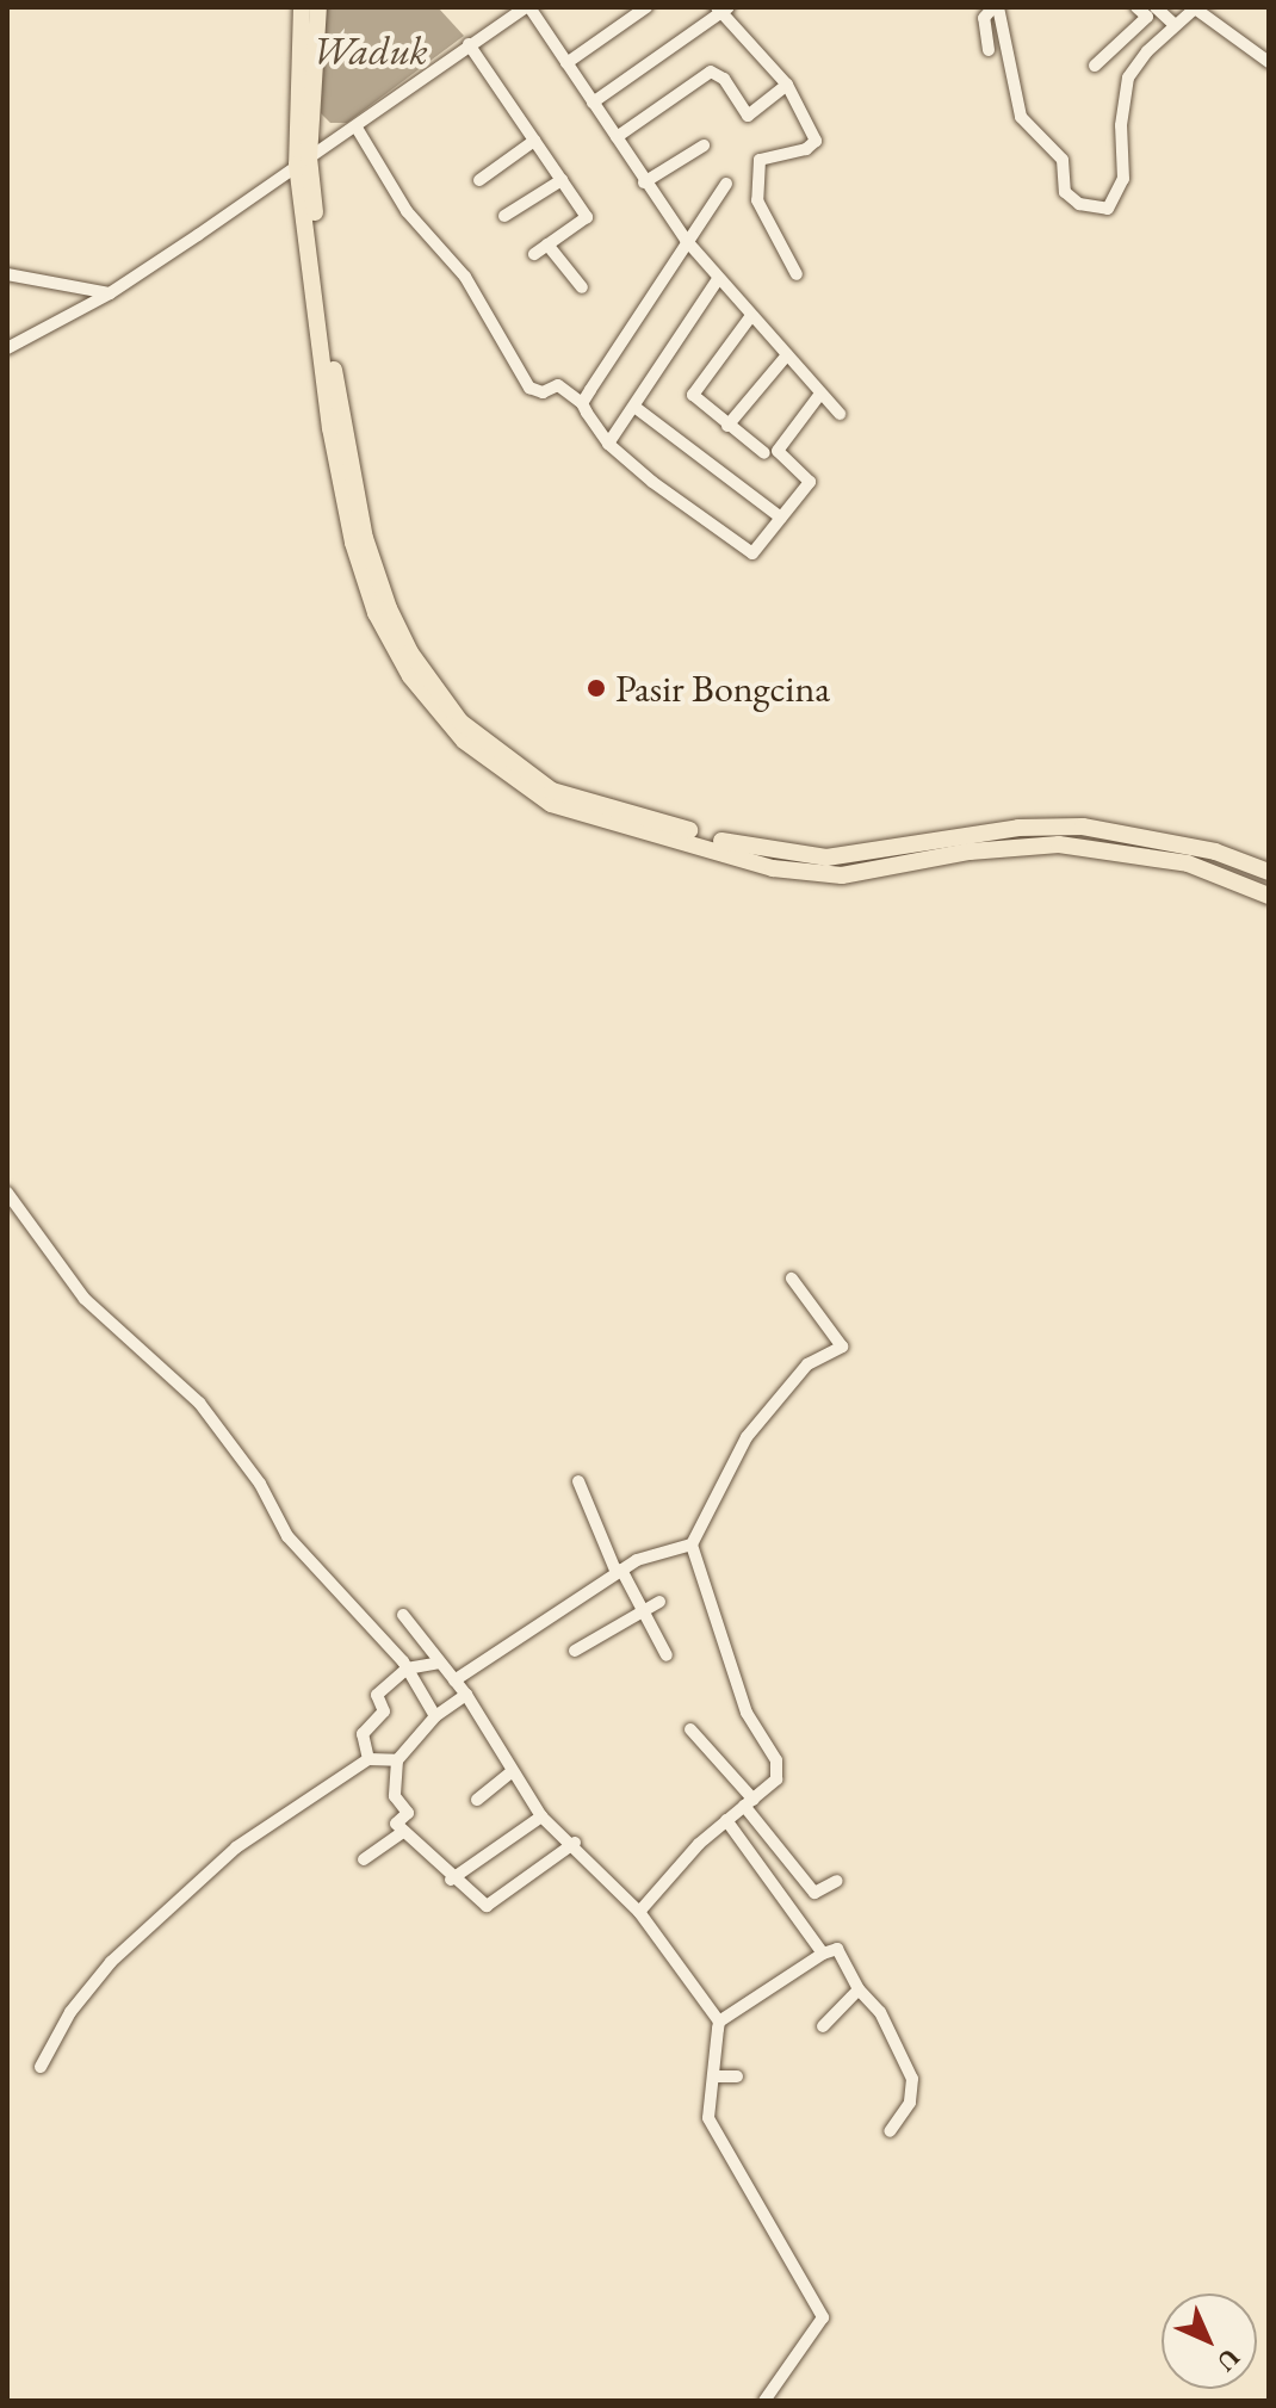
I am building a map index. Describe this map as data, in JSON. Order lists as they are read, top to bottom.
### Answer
{
  "water": ["Waduk"],
  "places": ["Pasir Bongcina"],
  "north": "bottom right"
}
